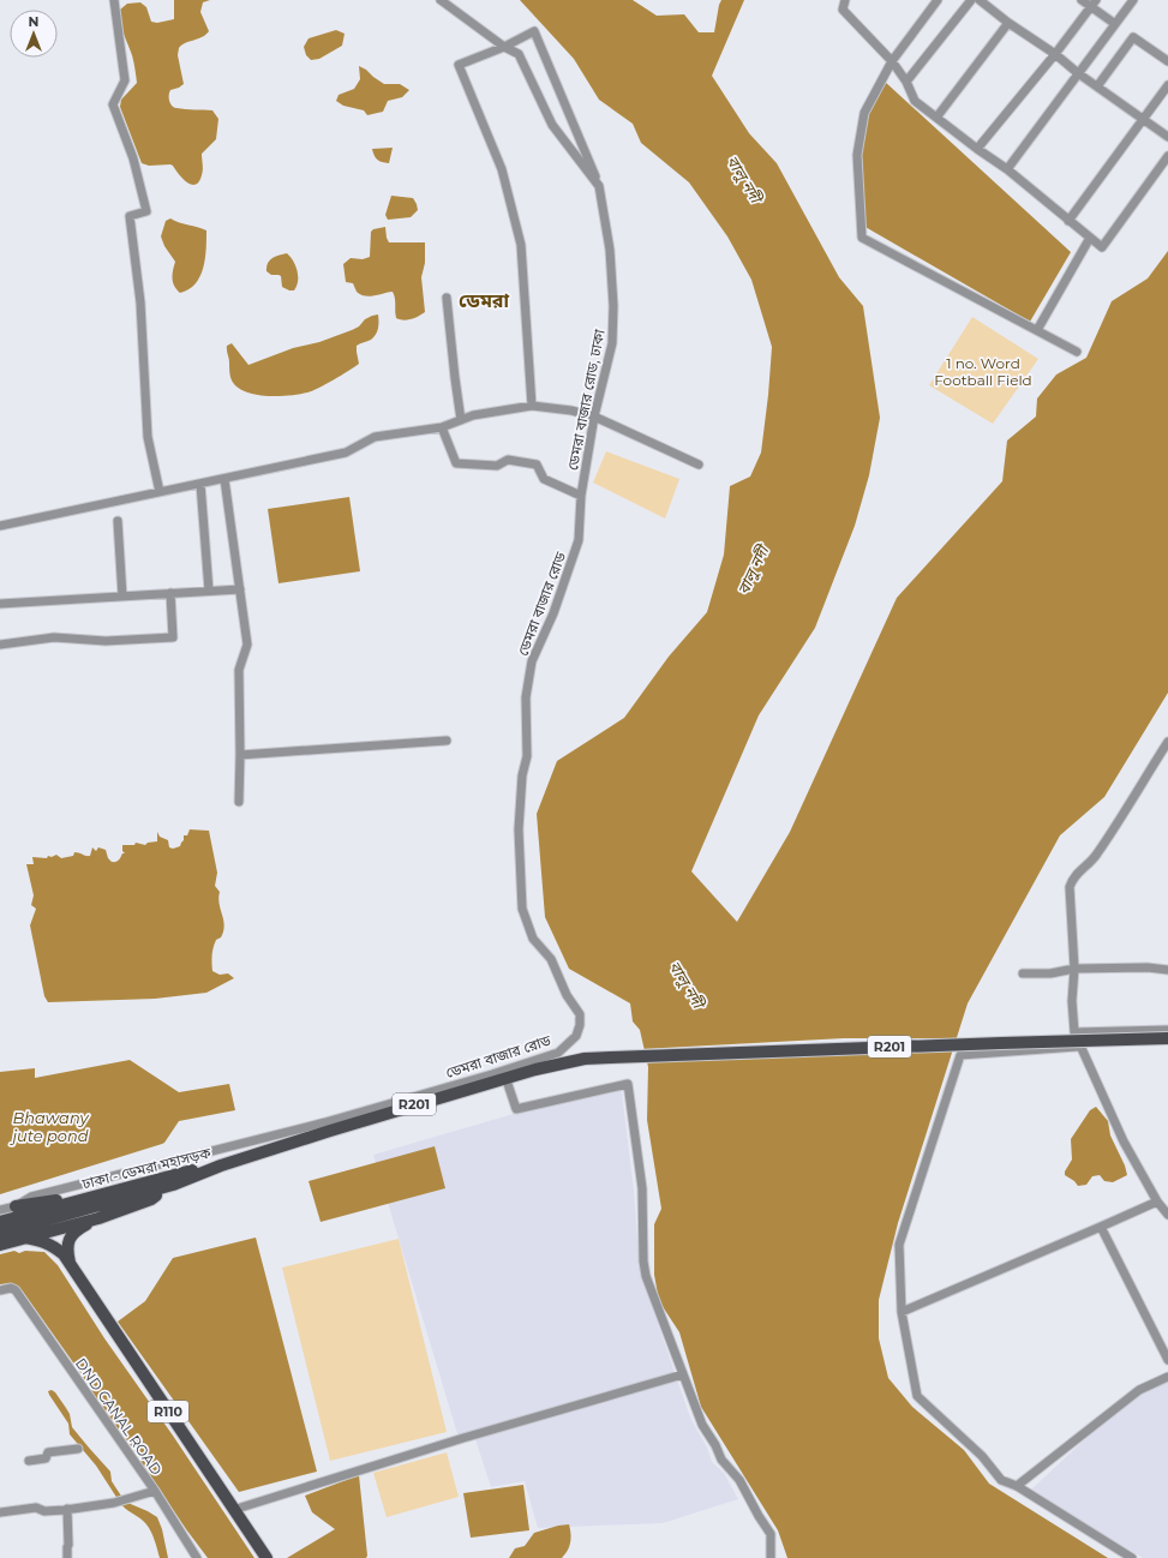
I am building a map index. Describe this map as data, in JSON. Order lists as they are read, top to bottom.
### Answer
{
  "streets": {
    "main road": ["R201", "ঢাকা - ডেমরা মহাসড়ক", "R110"],
    "street": ["ডেমরা বাজার রোড, ঢাকা", "ডেমরা বাজার রোড", "DND CANAL ROAD"]
  },
  "crossings": [
    ["ডেমরা বাজার রোড, ঢাকা", "ডেমরা বাজার রোড"],
    ["R201", "ঢাকা - ডেমরা মহাসড়ক"]
  ],
  "districts": ["ডেমরা"],
  "water": ["বালু নদী", "Bhawany jute pond"],
  "parks": ["1 no. Word Football Field"],
  "north": "top"
}
